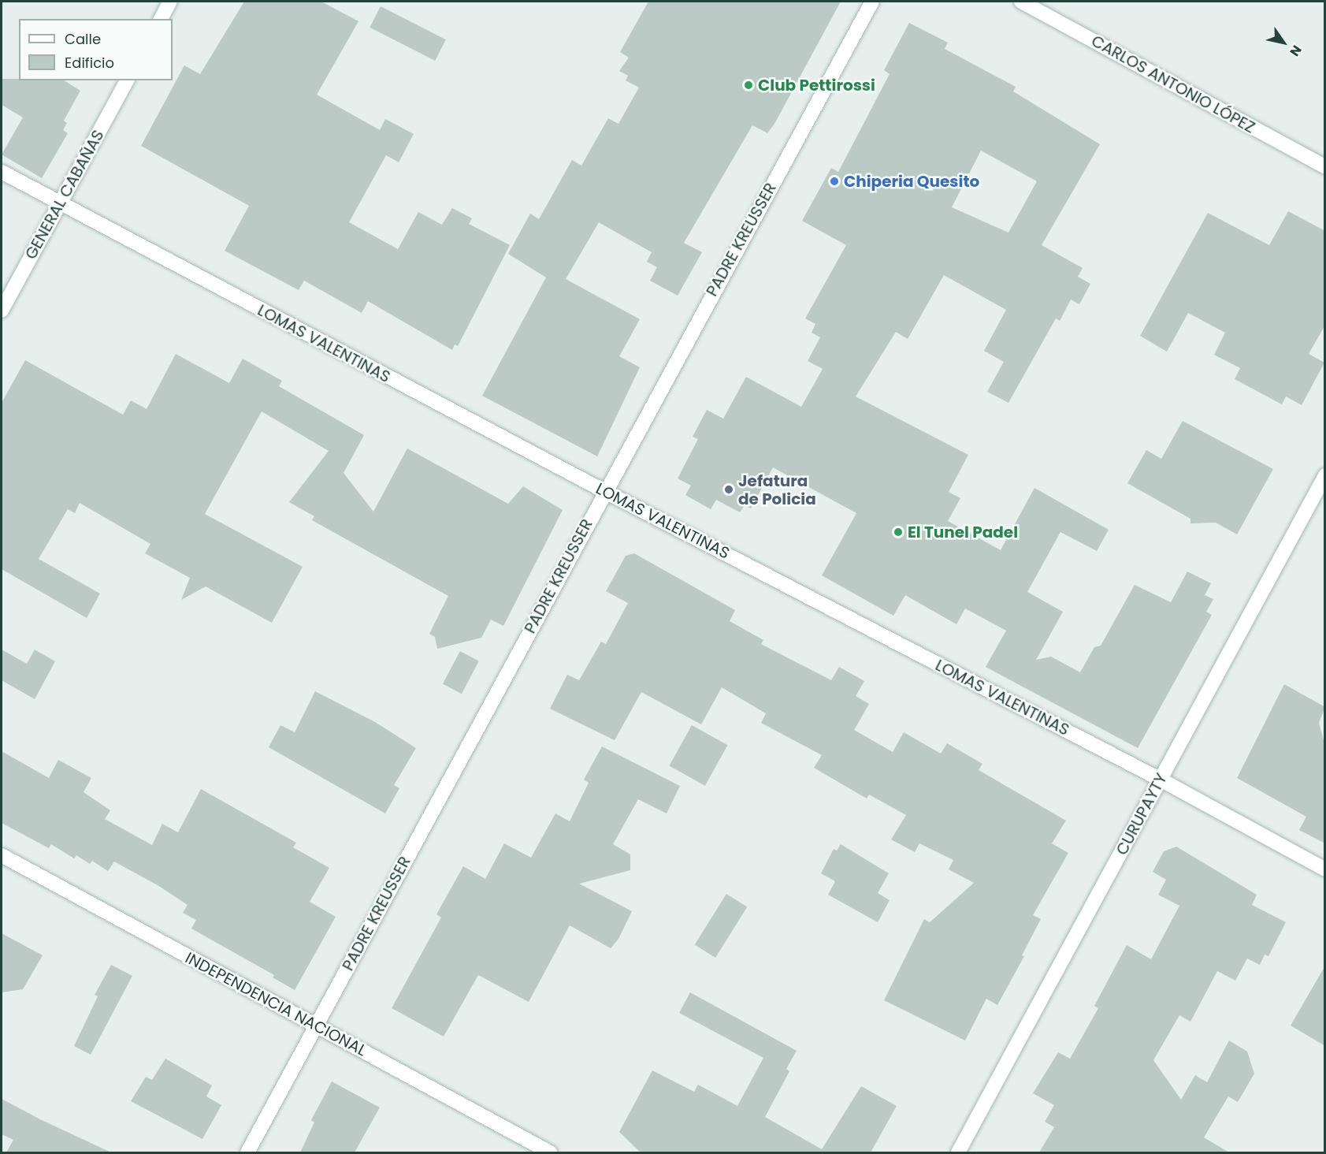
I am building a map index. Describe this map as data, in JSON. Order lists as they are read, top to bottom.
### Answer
{
  "streets": {
    "street": [
      "CARLOS ANTONIO LÓPEZ",
      "GENERAL CABAÑAS",
      "PADRE KREUSSER",
      "LOMAS VALENTINAS",
      "CURUPAYTY",
      "INDEPENDENCIA NACIONAL"
    ]
  },
  "crossings": [
    ["GENERAL CABAÑAS", "LOMAS VALENTINAS"],
    ["PADRE KREUSSER", "LOMAS VALENTINAS"],
    ["PADRE KREUSSER", "INDEPENDENCIA NACIONAL"],
    ["LOMAS VALENTINAS", "CURUPAYTY"]
  ],
  "places": [
    "Club Pettirossi",
    "Chiperia Quesito",
    "Jefatura de Policia",
    "El Tunel Padel"
  ],
  "legend": ["Calle", "Edificio"],
  "north": "bottom right"
}
